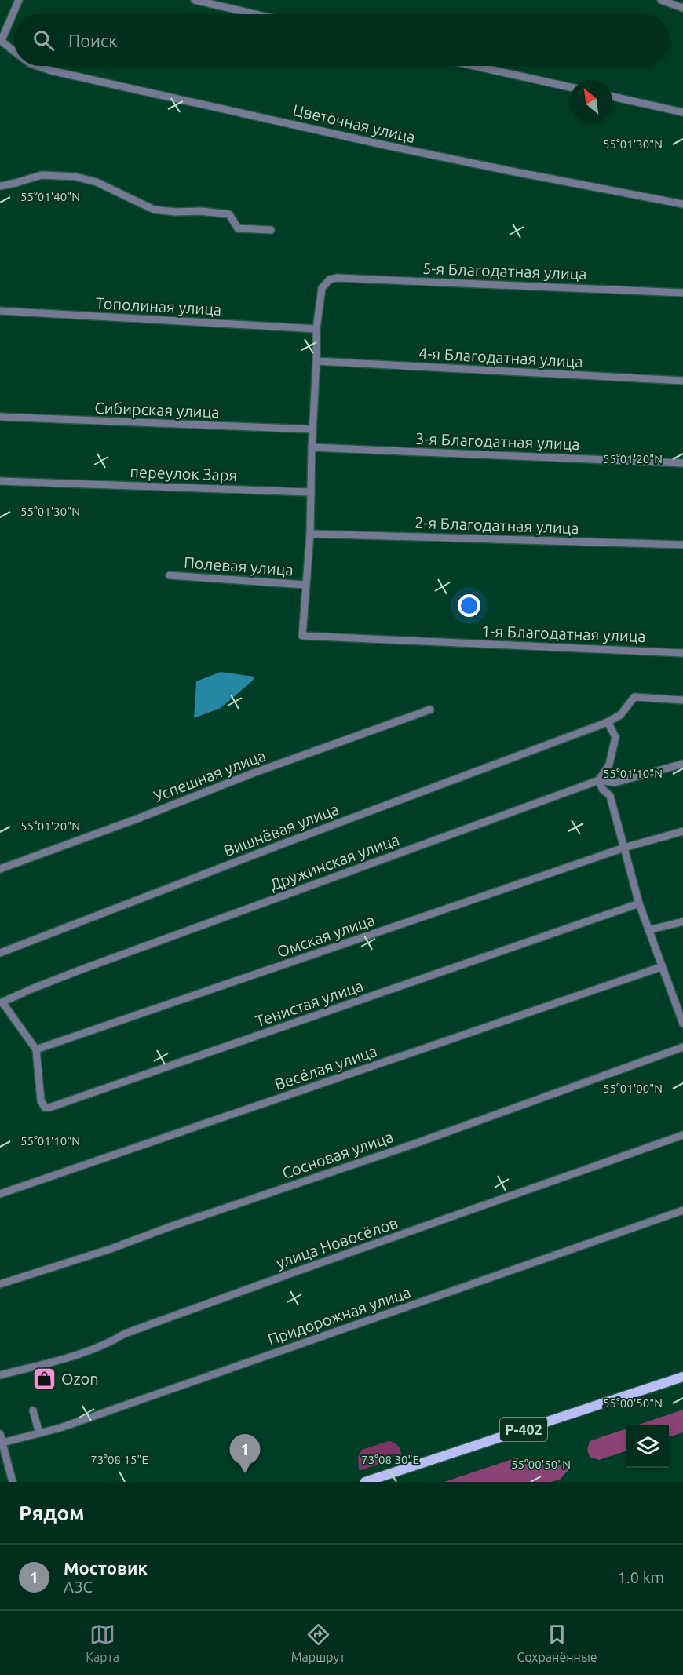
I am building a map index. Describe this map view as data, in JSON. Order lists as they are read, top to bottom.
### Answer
{
  "streets": {
    "main road": ["Р-402"],
    "street": [
      "Цветочная улица",
      "5-я Благодатная улица",
      "Тополиная улица",
      "4-я Благодатная улица",
      "Сибирская улица",
      "3-я Благодатная улица",
      "переулок Заря",
      "2-я Благодатная улица",
      "Полевая улица",
      "1-я Благодатная улица",
      "Успешная улица",
      "Вишнёвая улица",
      "Дружинская улица",
      "Омская улица",
      "Тенистая улица",
      "Весёлая улица",
      "Сосновая улица",
      "улица Новосёлов",
      "Придорожная улица"
    ]
  },
  "crossings": [
    ["5-я Благодатная улица", "Тополиная улица"],
    ["Полевая улица", "1-я Благодатная улица"],
    ["Омская улица", "Тенистая улица"]
  ],
  "places": {
    "shop": ["Ozon"]
  },
  "north": "top left",
  "page": {
    "search": "Поиск",
    "pins": "1",
    "heading": "Рядом",
    "list": [
      {
        "mark": "1",
        "name": "Мостовик",
        "note": "АЗС",
        "value": "1.0 km"
      }
    ],
    "nav": ["Карта", "Маршрут", "Сохранённые"]
  },
  "coordinates": [
    "55°01'30\"N",
    "55°01'40\"N",
    "55°01'20\"N",
    "55°01'10\"N",
    "55°01'00\"N",
    "55°00'50\"N",
    "73°08'15\"E",
    "73°08'30\"E"
  ]
}
